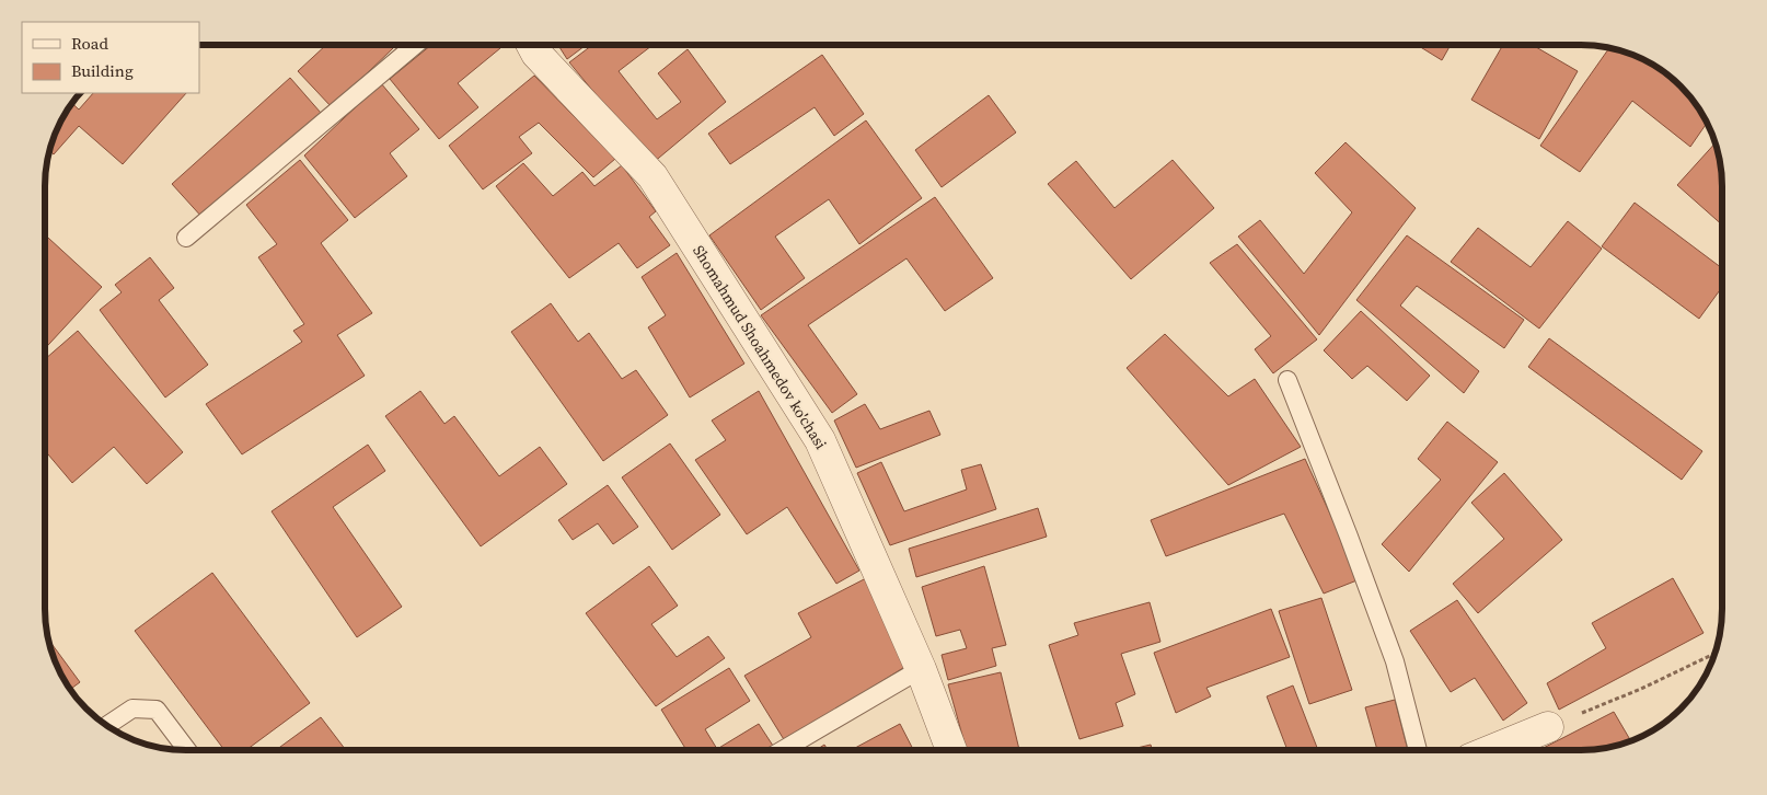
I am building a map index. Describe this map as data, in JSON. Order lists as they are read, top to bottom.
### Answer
{
  "streets": {
    "street": ["Shomahmud Shoahmedov ko'chasi"]
  },
  "legend": ["Road", "Building"]
}
